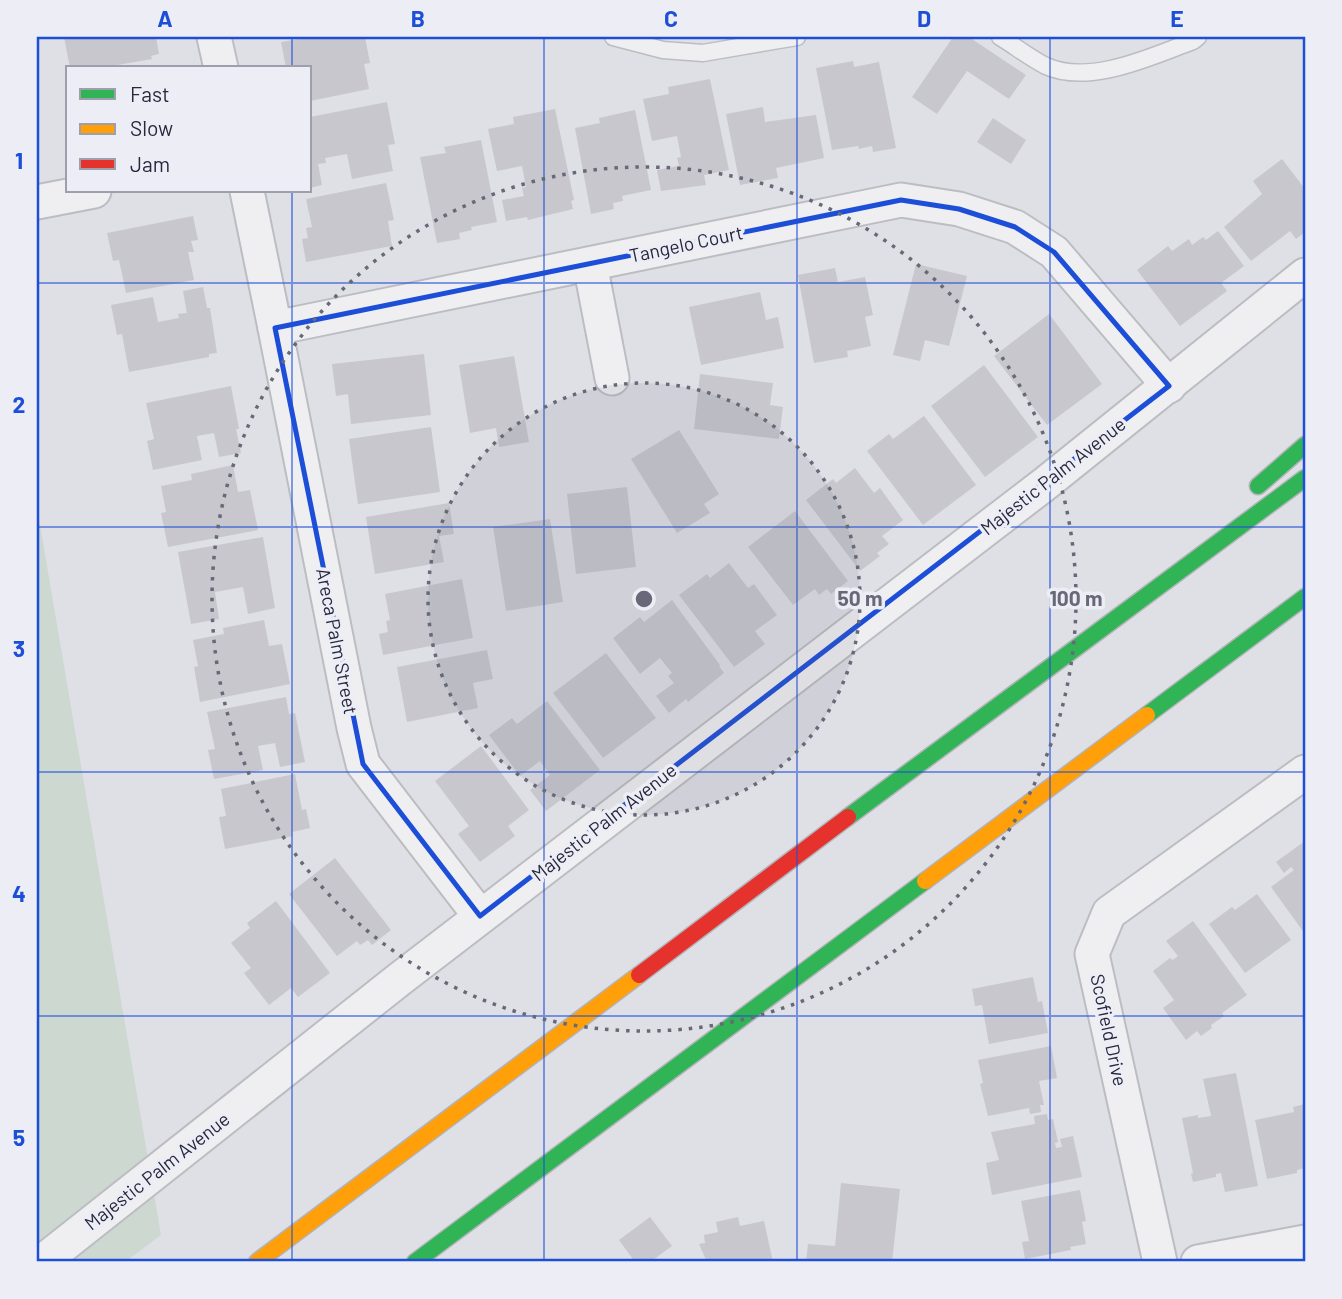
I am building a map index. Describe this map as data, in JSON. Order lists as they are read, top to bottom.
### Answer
{
  "streets": {
    "street": [
      "Tangelo Court",
      "Majestic Palm Avenue",
      "Areca Palm Street",
      "Scofield Drive"
    ]
  },
  "crossings": [
    ["Tangelo Court", "Majestic Palm Avenue"],
    ["Tangelo Court", "Areca Palm Street"],
    ["Majestic Palm Avenue", "Areca Palm Street"]
  ],
  "legend": ["Fast", "Slow", "Jam"],
  "grid": {
    "columns": [
      "A",
      "B",
      "C",
      "D",
      "E"
    ],
    "rows": [
      "1",
      "2",
      "3",
      "4",
      "5"
    ]
  },
  "rings": ["50 m", "100 m"]
}
